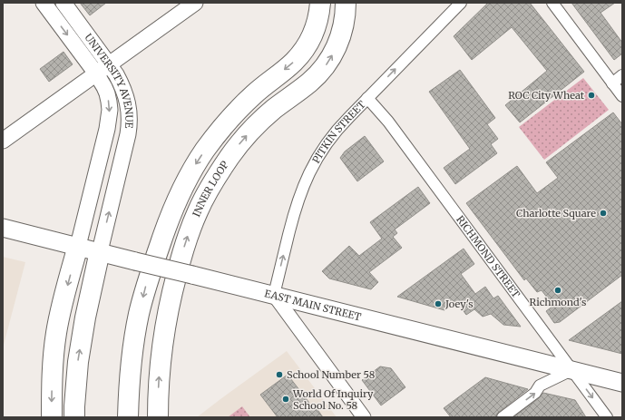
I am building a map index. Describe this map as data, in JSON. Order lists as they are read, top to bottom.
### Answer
{
  "streets": {
    "highway": ["INNER LOOP"],
    "main road": ["UNIVERSITY AVENUE", "EAST MAIN STREET"],
    "street": ["PITKIN STREET", "RICHMOND STREET"]
  },
  "crossings": [
    ["UNIVERSITY AVENUE", "EAST MAIN STREET"],
    ["PITKIN STREET", "RICHMOND STREET"],
    ["PITKIN STREET", "EAST MAIN STREET"],
    ["RICHMOND STREET", "EAST MAIN STREET"]
  ],
  "one_way": ["PITKIN STREET"],
  "places": [
    "ROC City Wheat",
    "Charlotte Square",
    "Richmond's",
    "Joey's",
    "School Number 58",
    "World Of Inquiry School No. 58"
  ]
}
